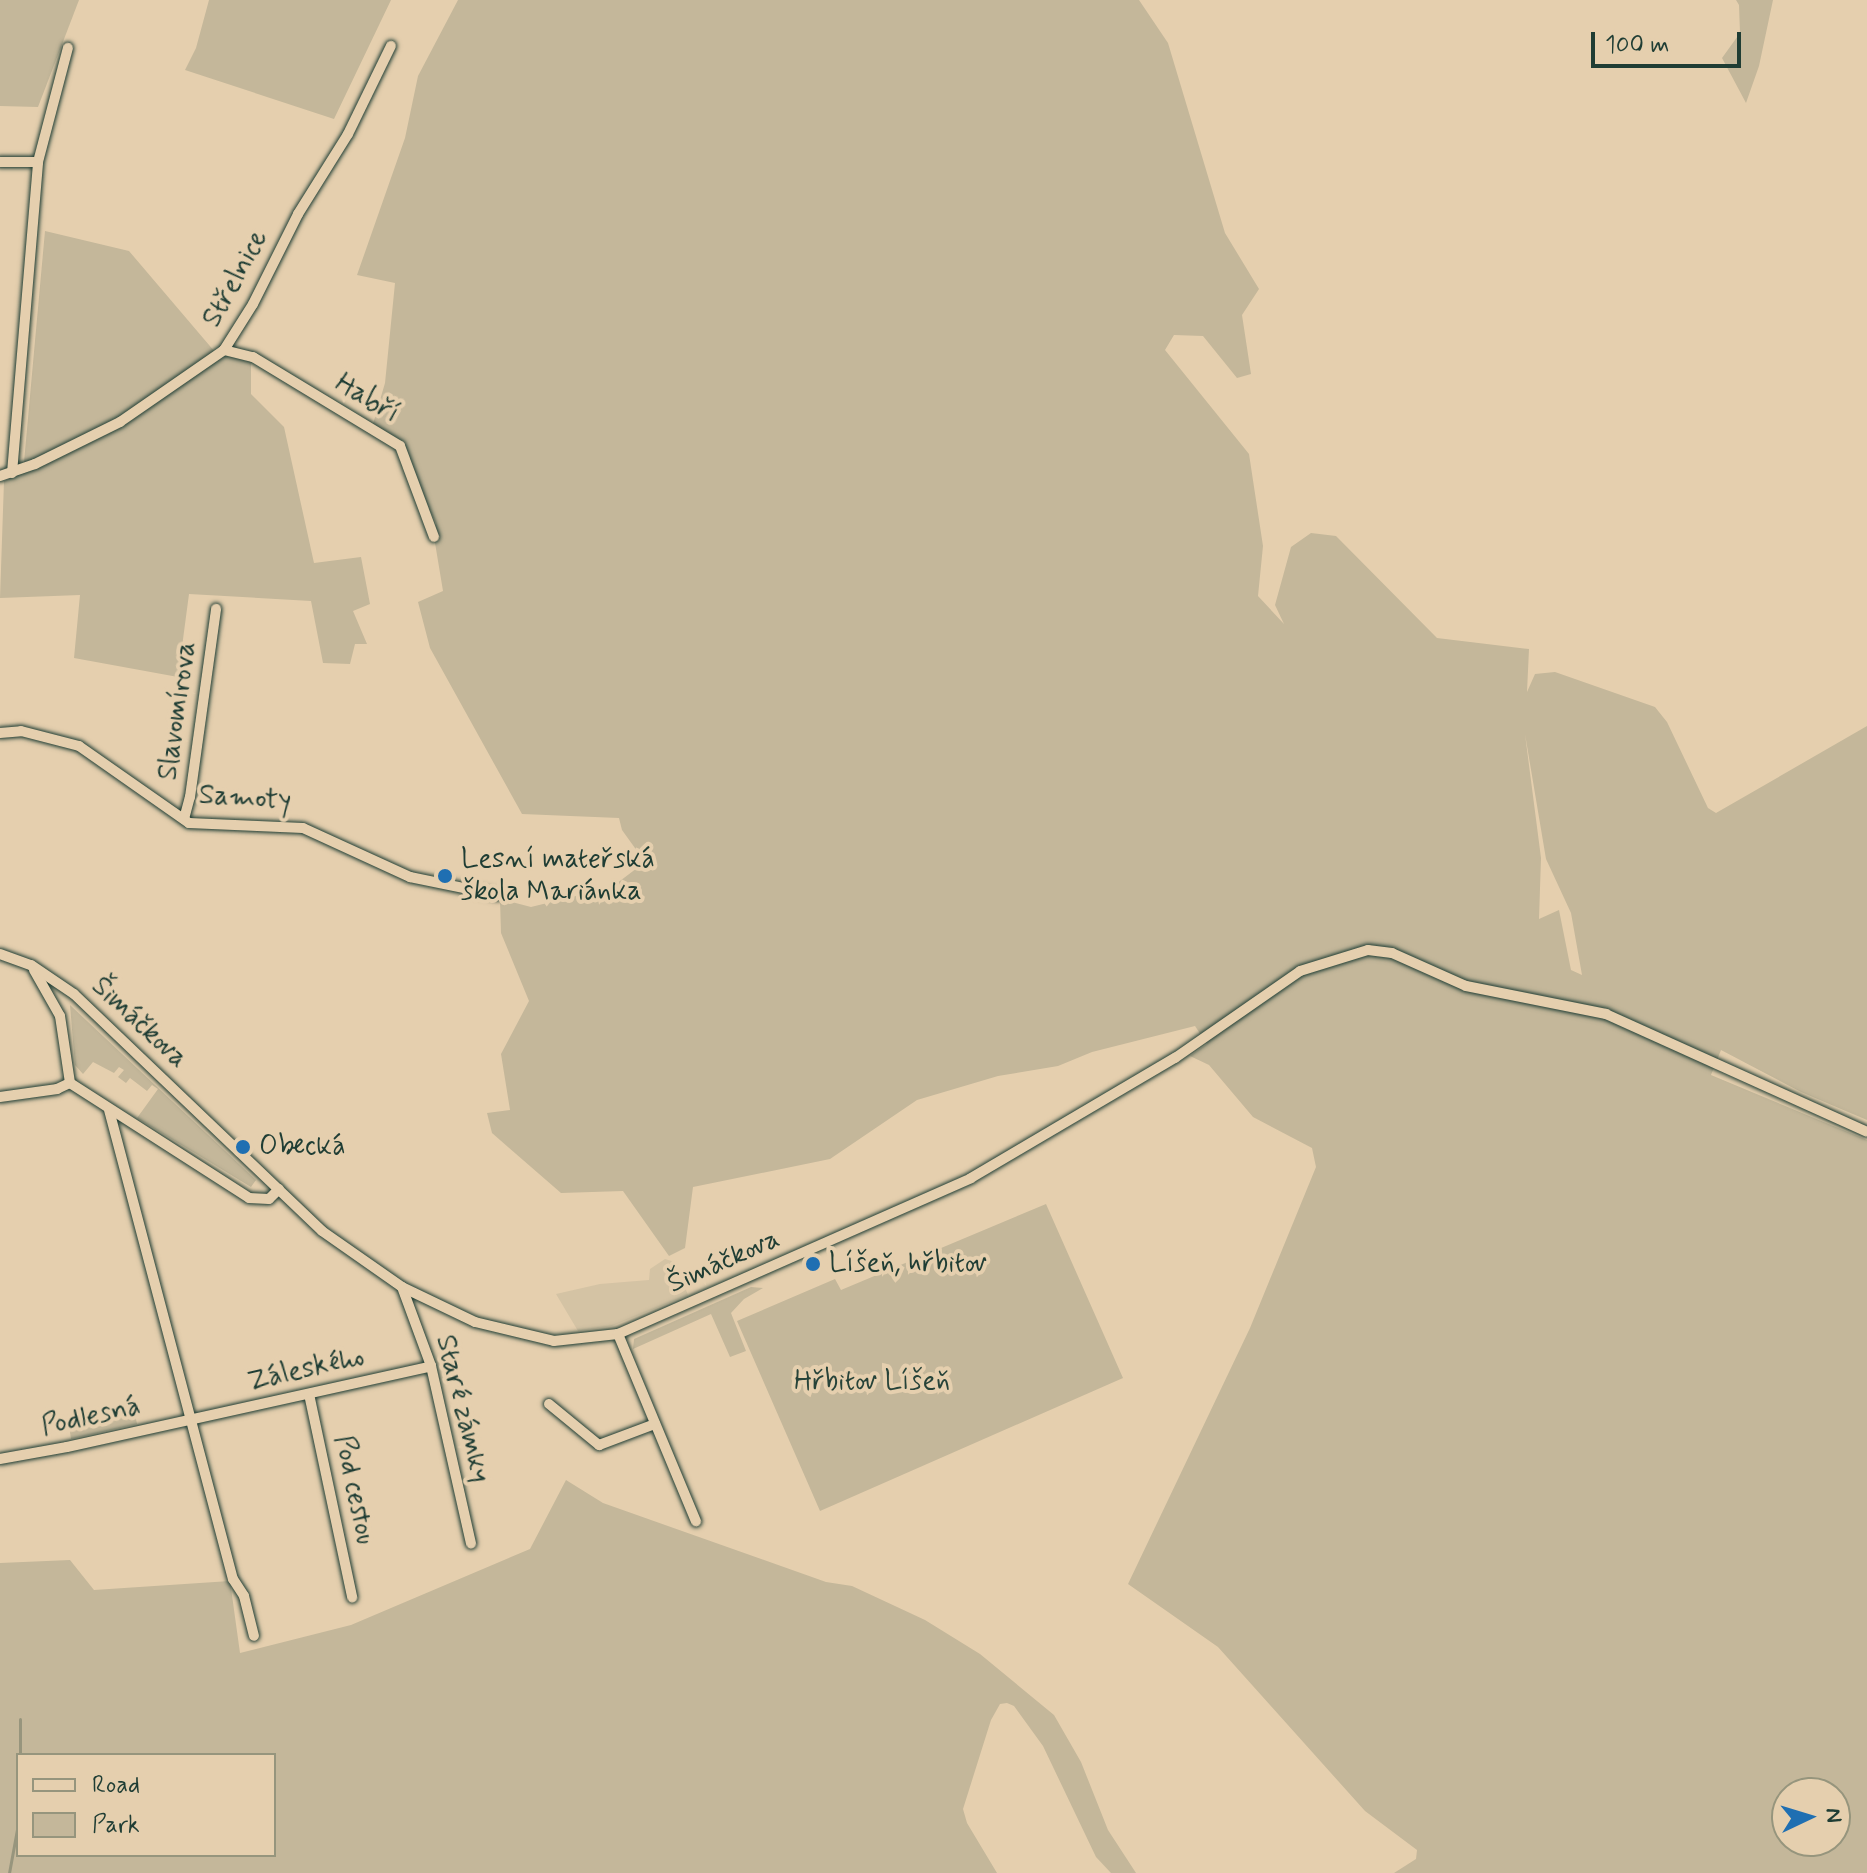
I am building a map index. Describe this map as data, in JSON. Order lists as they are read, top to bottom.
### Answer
{
  "streets": {
    "street": [
      "Střelnice",
      "Habří",
      "Slavomírova",
      "Samoty",
      "Šimáčkova",
      "Záleského",
      "Staré zámky",
      "Podlesná",
      "Pod cestou"
    ]
  },
  "crossings": [
    ["Střelnice", "Habří"],
    ["Slavomírova", "Samoty"],
    ["Šimáčkova", "Staré zámky"],
    ["Záleského", "Staré zámky"],
    ["Záleského", "Podlesná"],
    ["Záleského", "Pod cestou"]
  ],
  "parks": ["Hřbitov Líšeň"],
  "places": ["Lesní mateřská škola Mariánka", "Obecká", "Líšeň, hřbitov"],
  "legend": ["Road", "Park"],
  "scale_bar": "100 m",
  "north": "right"
}
